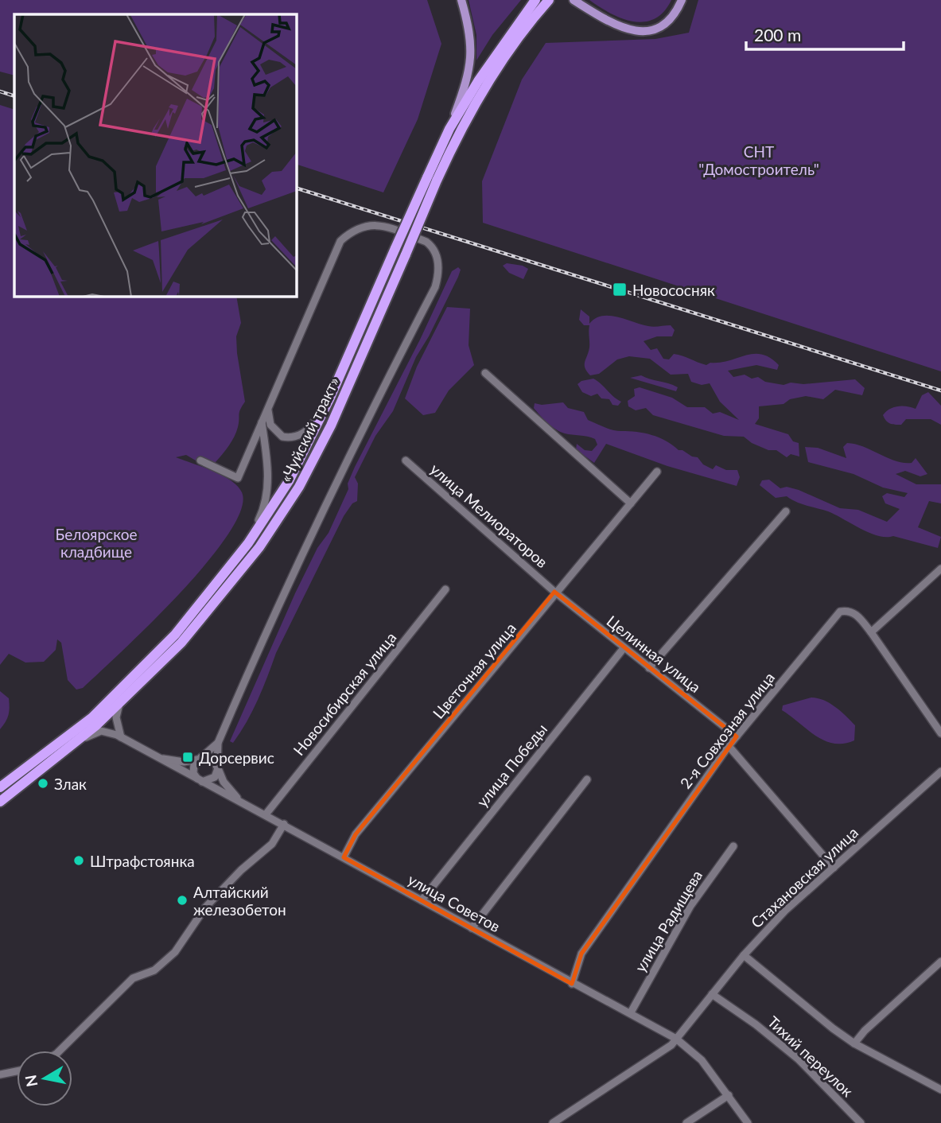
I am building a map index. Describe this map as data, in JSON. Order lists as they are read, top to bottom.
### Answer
{
  "streets": {
    "highway": ["«Чуйский тракт»"],
    "street": [
      "улица Мелиораторов",
      "Целинная улица",
      "Цветочная улица",
      "Новосибирская улица",
      "2-я Совхозная улица",
      "улица Победы",
      "Стахановская улица",
      "улица Советов",
      "улица Радищева",
      "Тихий переулок"
    ]
  },
  "crossings": [
    ["улица Мелиораторов", "Целинная улица"],
    ["улица Мелиораторов", "Цветочная улица"],
    ["Целинная улица", "Цветочная улица"],
    ["Целинная улица", "2-я Совхозная улица"],
    ["Целинная улица", "улица Победы"],
    ["Цветочная улица", "улица Советов"],
    ["Новосибирская улица", "улица Советов"],
    ["2-я Совхозная улица", "улица Советов"],
    ["улица Победы", "улица Советов"],
    ["Стахановская улица", "улица Советов"],
    ["Стахановская улица", "Тихий переулок"],
    ["улица Советов", "улица Радищева"]
  ],
  "parks": ["СНТ \"Домостроитель\"", "Белоярское кладбище"],
  "places": {
    "transit": ["Новососняк", "Дорсервис"],
    "other": ["Злак", "Штрафстоянка", "Алтайский железобетон"]
  },
  "scale_bar": "200 m",
  "north": "left"
}
